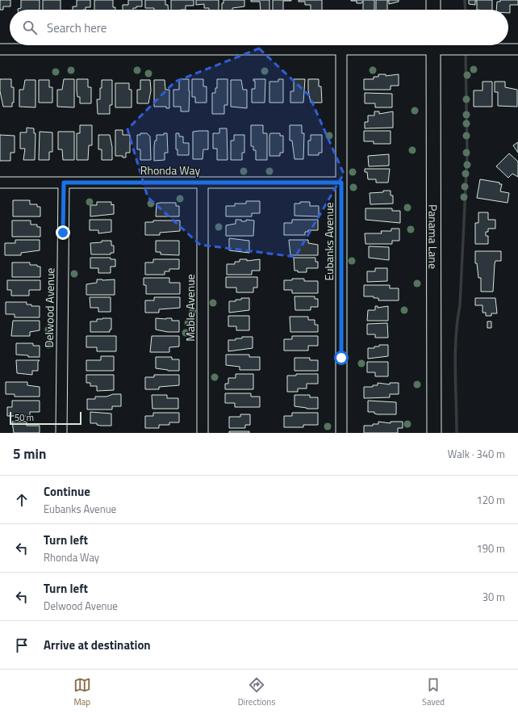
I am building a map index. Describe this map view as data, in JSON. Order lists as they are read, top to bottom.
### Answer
{
  "streets": {
    "main road": ["Panama Lane"],
    "street": [
      "Rhonda Way",
      "Eubanks Avenue",
      "Delwood Avenue",
      "Mable Avenue"
    ]
  },
  "crossings": [
    ["Rhonda Way", "Eubanks Avenue"],
    ["Rhonda Way", "Delwood Avenue"],
    ["Rhonda Way", "Mable Avenue"]
  ],
  "scale_bar": "50 m",
  "page": {
    "search": "Search here",
    "scale": "50 m",
    "heading": ["5 min", "Walk · 340 m"],
    "list": [
      ["Continue", "Eubanks Avenue", "120 m"],
      ["Turn left", "Rhonda Way", "190 m"],
      ["Turn left", "Delwood Avenue", "30 m"],
      "Arrive at destination"
    ],
    "nav": ["Map", "Directions", "Saved"]
  }
}
